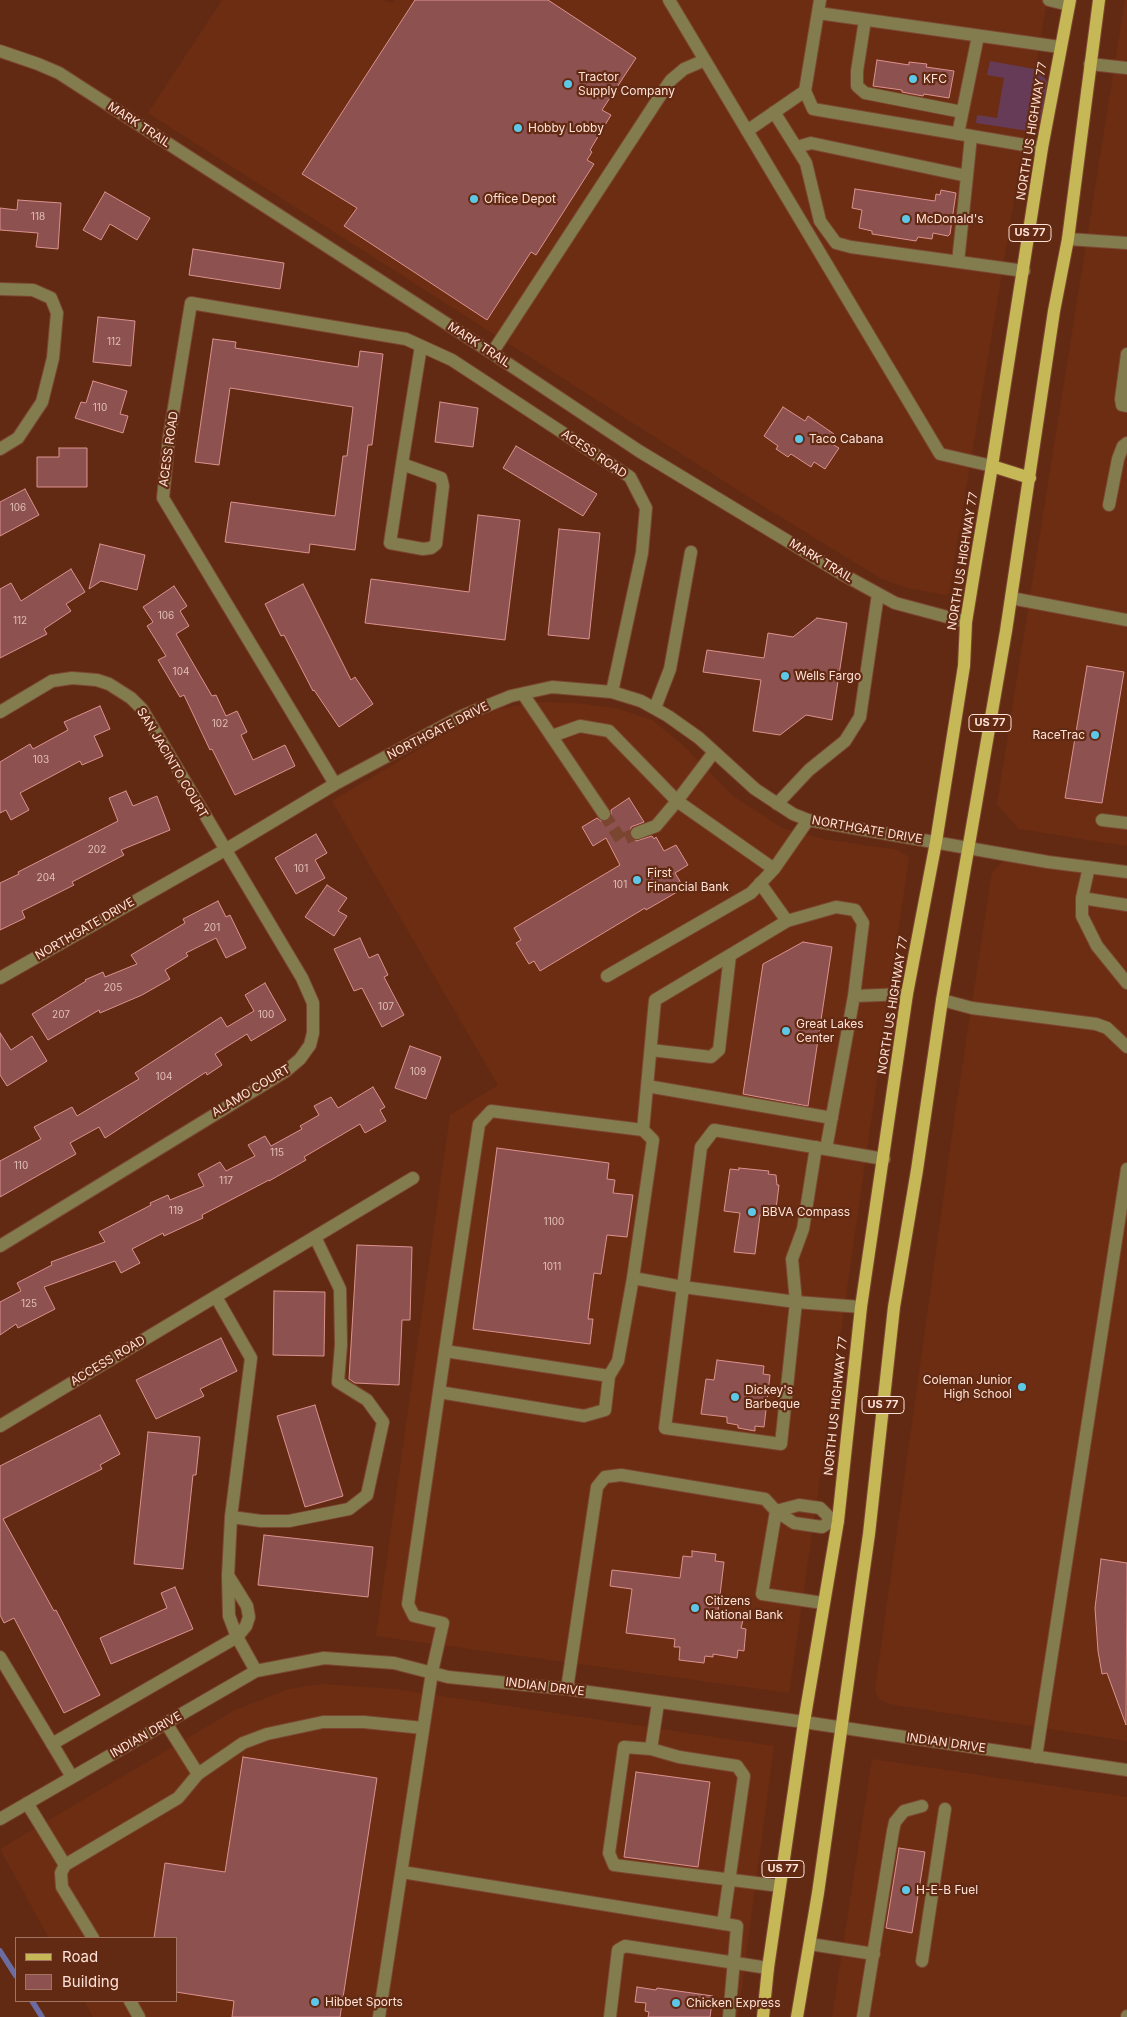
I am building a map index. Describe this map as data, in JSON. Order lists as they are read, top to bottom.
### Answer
{
  "streets": {
    "main road": ["NORTH US HIGHWAY 77", "US 77"],
    "street": [
      "MARK TRAIL",
      "ACESS ROAD",
      "NORTHGATE DRIVE",
      "SAN JACINTO COURT",
      "ALAMO COURT",
      "ACCESS ROAD",
      "INDIAN DRIVE"
    ]
  },
  "crossings": [
    ["MARK TRAIL", "NORTH US HIGHWAY 77"],
    ["NORTH US HIGHWAY 77", "NORTHGATE DRIVE"],
    ["NORTH US HIGHWAY 77", "INDIAN DRIVE"],
    ["US 77", "NORTHGATE DRIVE"],
    ["US 77", "INDIAN DRIVE"],
    ["ACESS ROAD", "NORTHGATE DRIVE"],
    ["NORTHGATE DRIVE", "SAN JACINTO COURT"],
    ["NORTHGATE DRIVE", "ALAMO COURT"],
    ["SAN JACINTO COURT", "ALAMO COURT"]
  ],
  "places": [
    "KFC",
    "Tractor Supply Company",
    "Hobby Lobby",
    "Office Depot",
    "McDonald's",
    "Taco Cabana",
    "Wells Fargo",
    "RaceTrac",
    "First Financial Bank",
    "Great Lakes Center",
    "BBVA Compass",
    "Coleman Junior High School",
    "Dickey's Barbeque",
    "Citizens National Bank",
    "H-E-B Fuel",
    "Hibbet Sports",
    "Chicken Express"
  ],
  "house_numbers": [
    "118",
    "112",
    "110",
    "106",
    "106",
    "112",
    "104",
    "102",
    "103",
    "202",
    "101",
    "204",
    "101",
    "201",
    "205",
    "107",
    "207",
    "100",
    "109",
    "104",
    "115",
    "110",
    "117",
    "119",
    "1100",
    "1011",
    "125"
  ],
  "legend": ["Road", "Building"]
}
